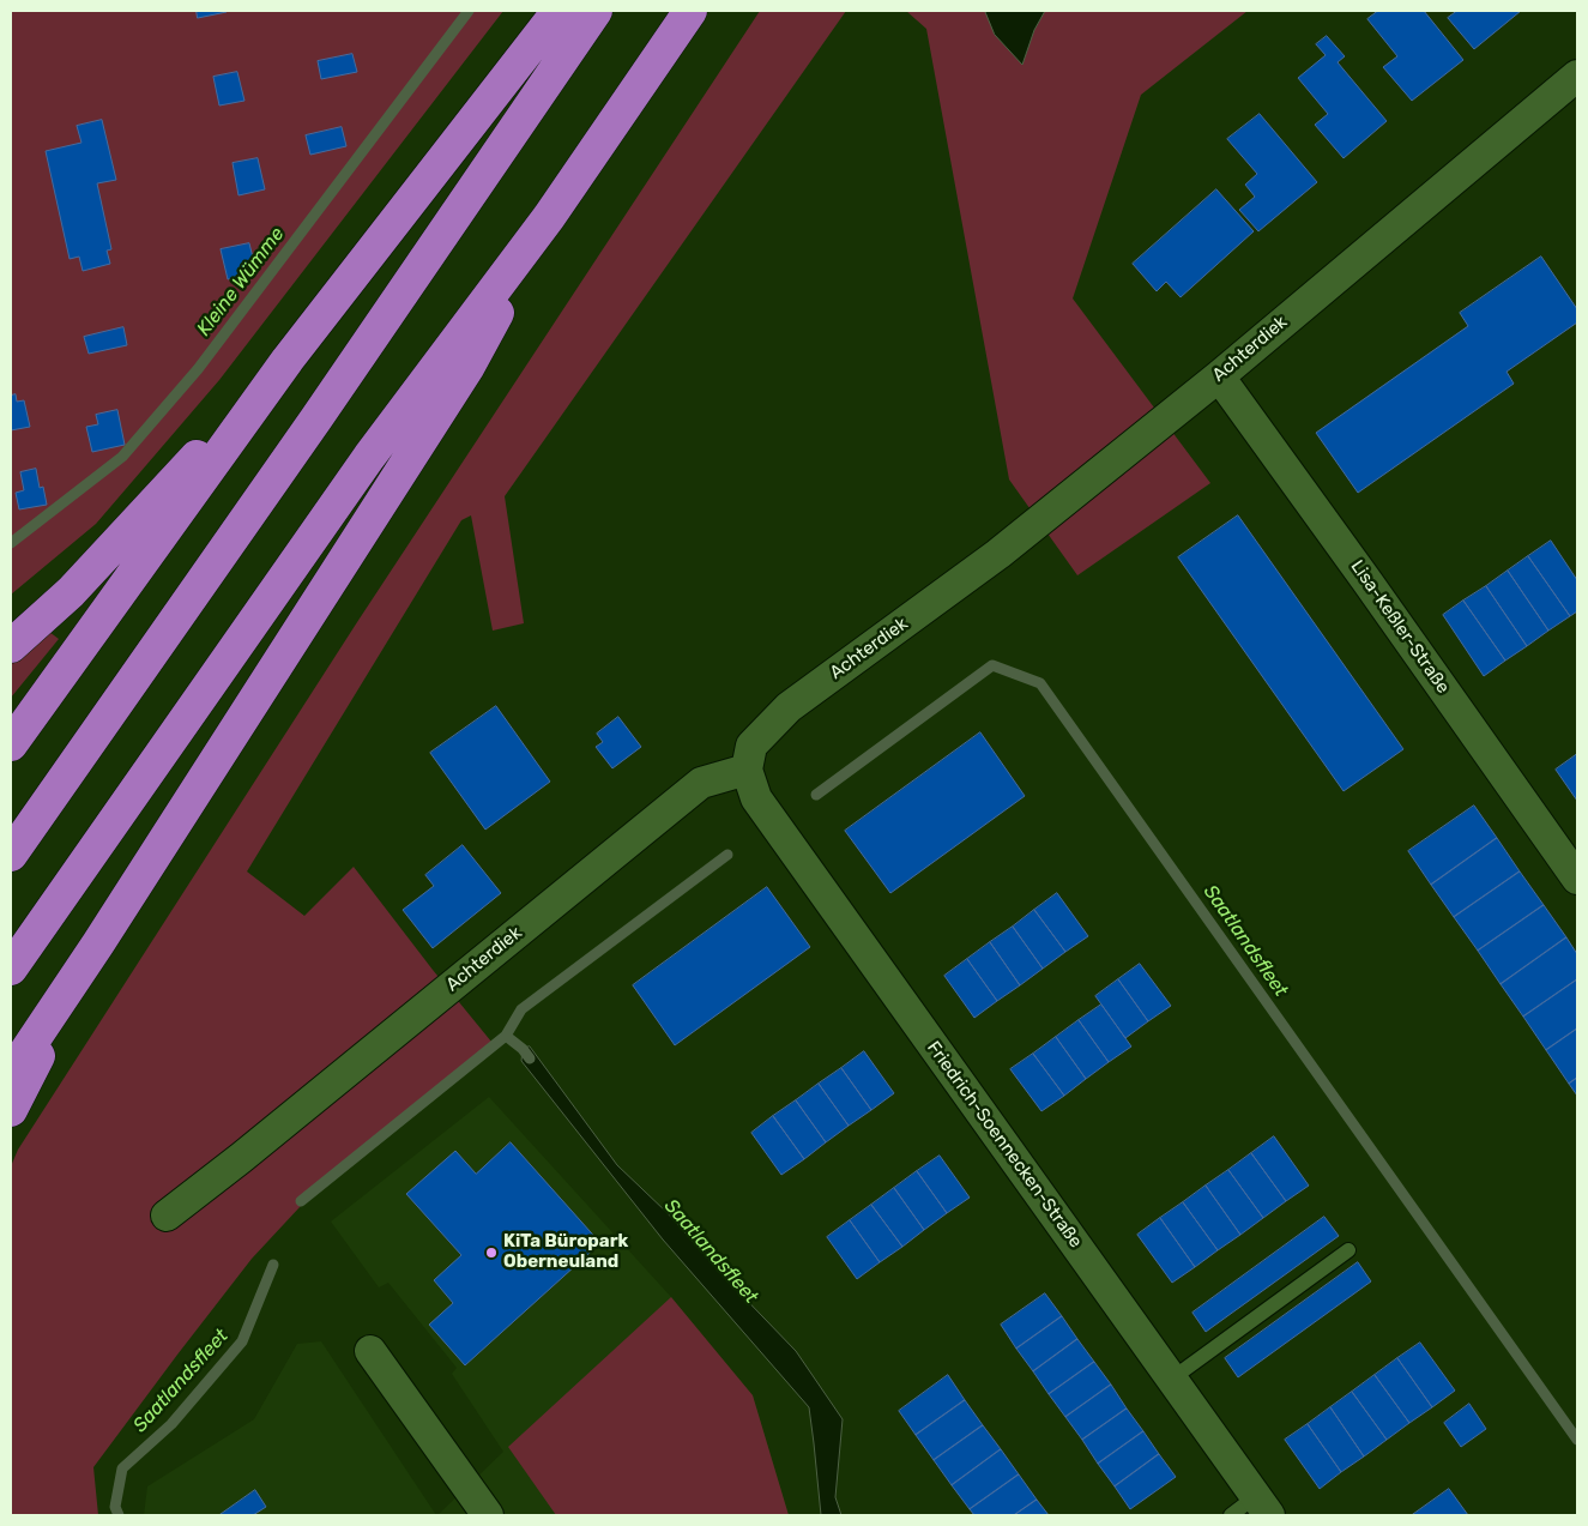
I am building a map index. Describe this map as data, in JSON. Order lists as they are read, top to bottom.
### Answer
{
  "streets": {
    "street": ["Achterdiek", "Lisa-Keßler-Straße", "Friedrich-Soennecken-Straße"]
  },
  "crossings": [
    ["Achterdiek", "Lisa-Keßler-Straße"],
    ["Achterdiek", "Friedrich-Soennecken-Straße"]
  ],
  "water": ["Kleine Wümme", "Saatlandsfleet"],
  "places": ["KiTa Büropark Oberneuland"]
}
